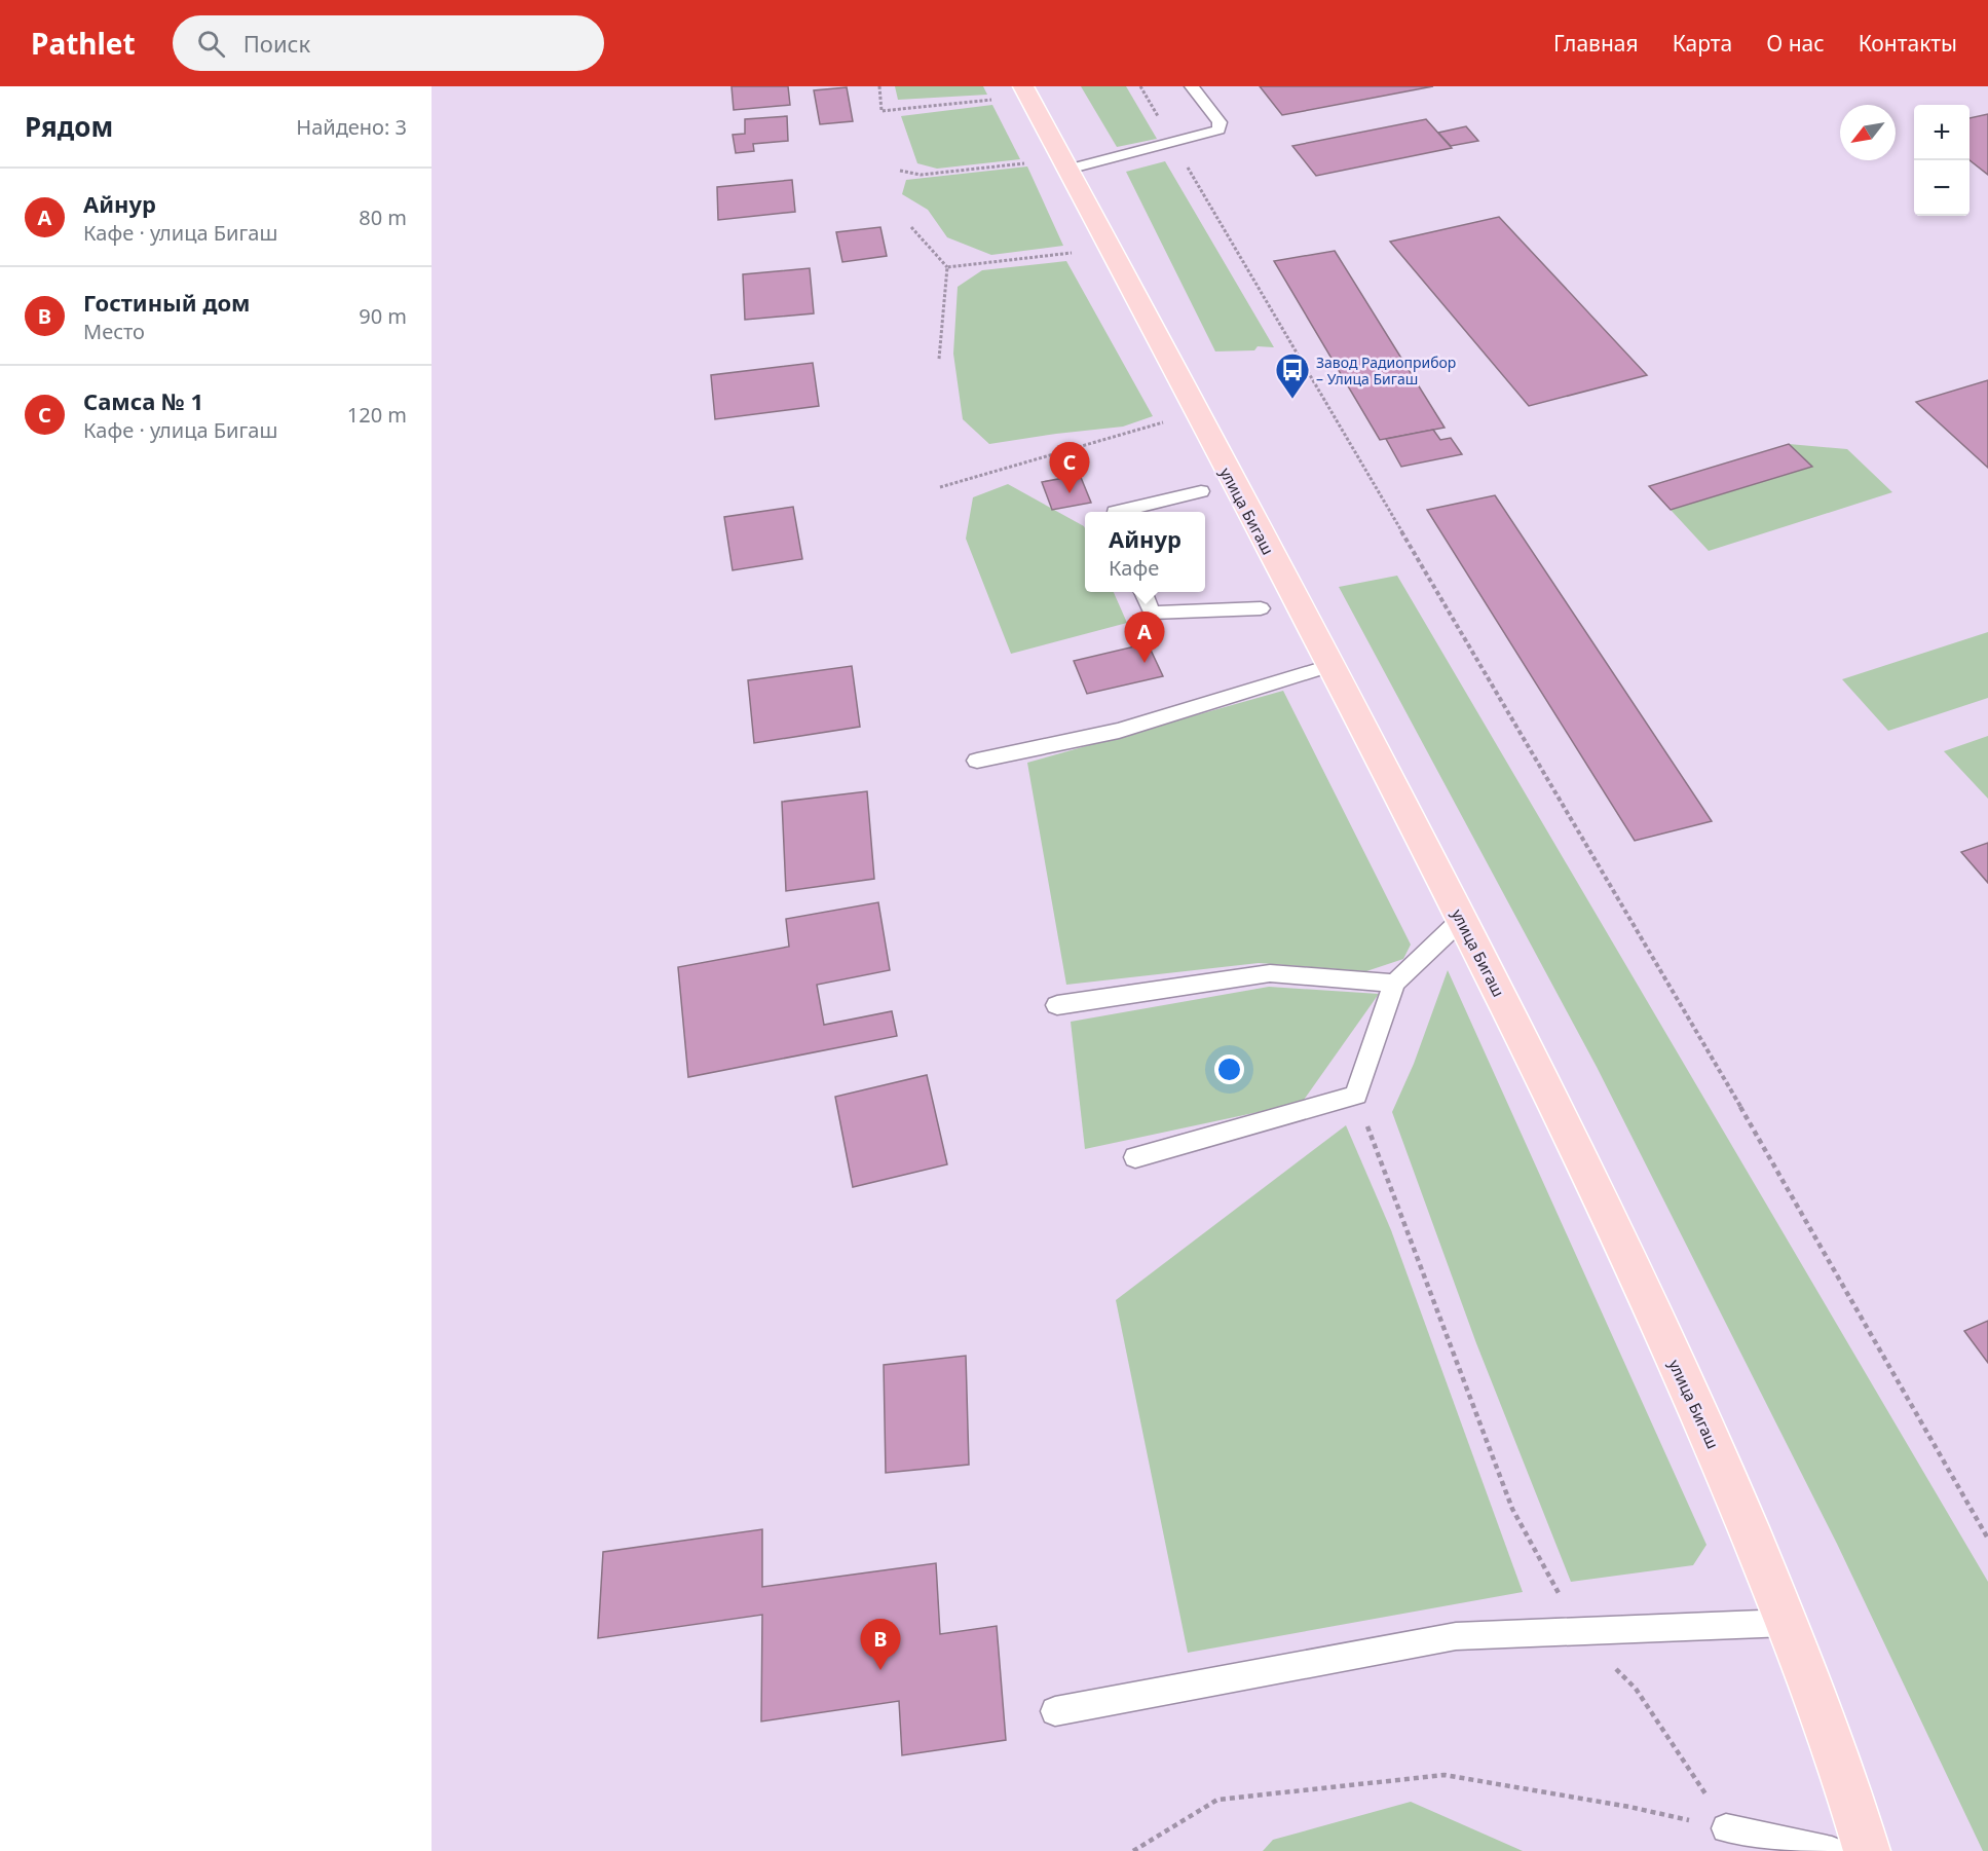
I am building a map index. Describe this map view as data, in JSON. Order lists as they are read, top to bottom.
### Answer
{
  "streets": {
    "main road": ["улица Бигаш"]
  },
  "places": {
    "bus stop": ["Завод Радиоприбор – Улица Бигаш"]
  },
  "north": "bottom left",
  "page": {
    "header": "Pathlet",
    "search": "Поиск",
    "nav": [
      "Главная",
      "Карта",
      "О нас",
      "Контакты"
    ],
    "heading": ["Рядом", "Найдено: 3"],
    "map_buttons": ["+", "−"],
    "list": [
      {
        "mark": "A",
        "name": "Айнур",
        "note": "Кафе · улица Бигаш",
        "value": "80 m"
      },
      {
        "mark": "B",
        "name": "Гостиный дом",
        "note": "Место",
        "value": "90 m"
      },
      {
        "mark": "C",
        "name": "Самса № 1",
        "note": "Кафе · улица Бигаш",
        "value": "120 m"
      }
    ],
    "pins": ["C", "A", "B"],
    "popup": ["Айнур", "Кафе"]
  }
}
